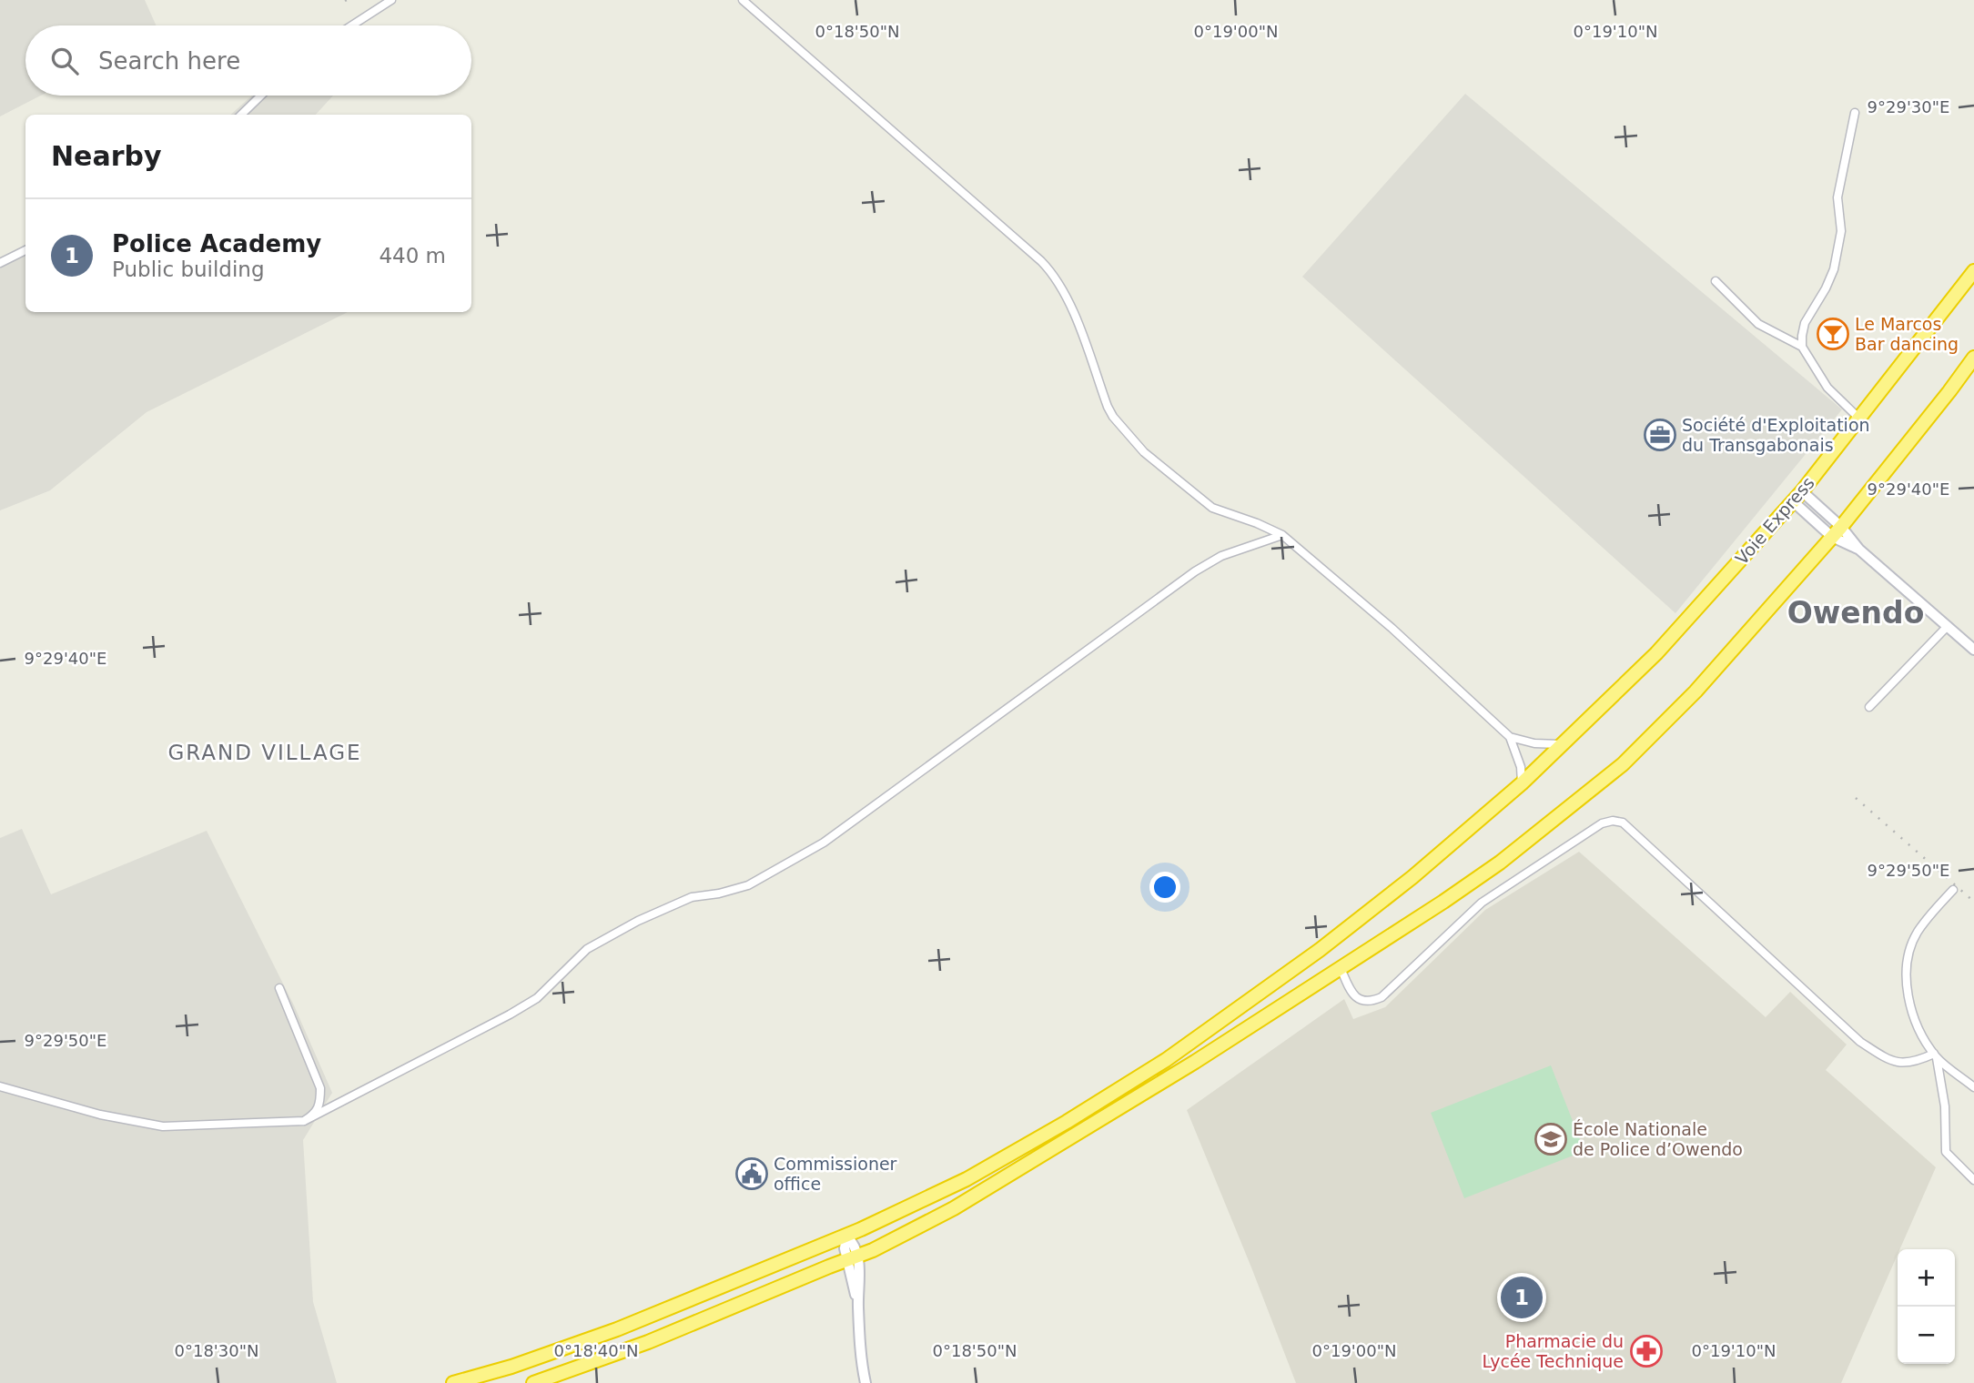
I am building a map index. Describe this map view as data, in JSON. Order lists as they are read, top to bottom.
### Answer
{
  "streets": {
    "highway": ["Voie Express"]
  },
  "districts": ["Owendo", "GRAND VILLAGE"],
  "places": {
    "bar": ["Le Marcos Bar dancing"],
    "office": ["Société d'Exploitation du Transgabonais"],
    "school or university": ["École Nationale de Police d’Owendo"],
    "public building": ["Commissioner office"],
    "pharmacy": ["Pharmacie du Lycée Technique"]
  },
  "page": {
    "search": "Search here",
    "heading": "Nearby",
    "list": [
      {
        "mark": "1",
        "name": "Police Academy",
        "note": "Public building",
        "value": "440 m"
      }
    ],
    "map_buttons": ["+", "−"],
    "pins": "1"
  },
  "coordinates": [
    "0°18'50\"N",
    "0°19'10\"N",
    "0°19'00\"N",
    "9°29'30\"E",
    "9°29'40\"E",
    "9°29'50\"E",
    "0°18'30\"N",
    "0°18'40\"N"
  ]
}
